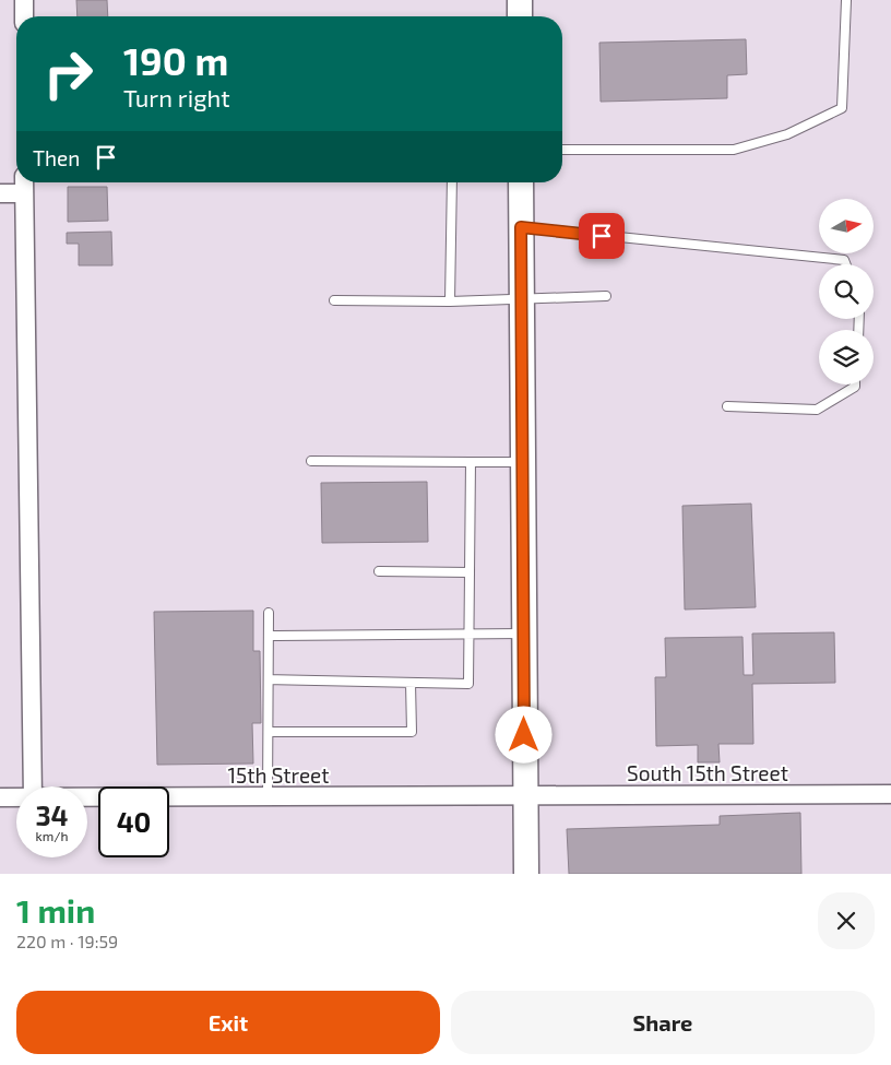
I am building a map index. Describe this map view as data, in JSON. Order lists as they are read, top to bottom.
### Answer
{
  "streets": {
    "street": ["South 15th Street", "15th Street"]
  },
  "crossings": [
    ["South 15th Street", "15th Street"]
  ],
  "north": "right",
  "page": {
    "turn": ["190 m", "Turn right"],
    "then": "Then",
    "speed": "34 km/h",
    "limit": "40",
    "heading": ["1 min", "220 m · 19:59"],
    "buttons": ["Exit", "Share"]
  }
}
